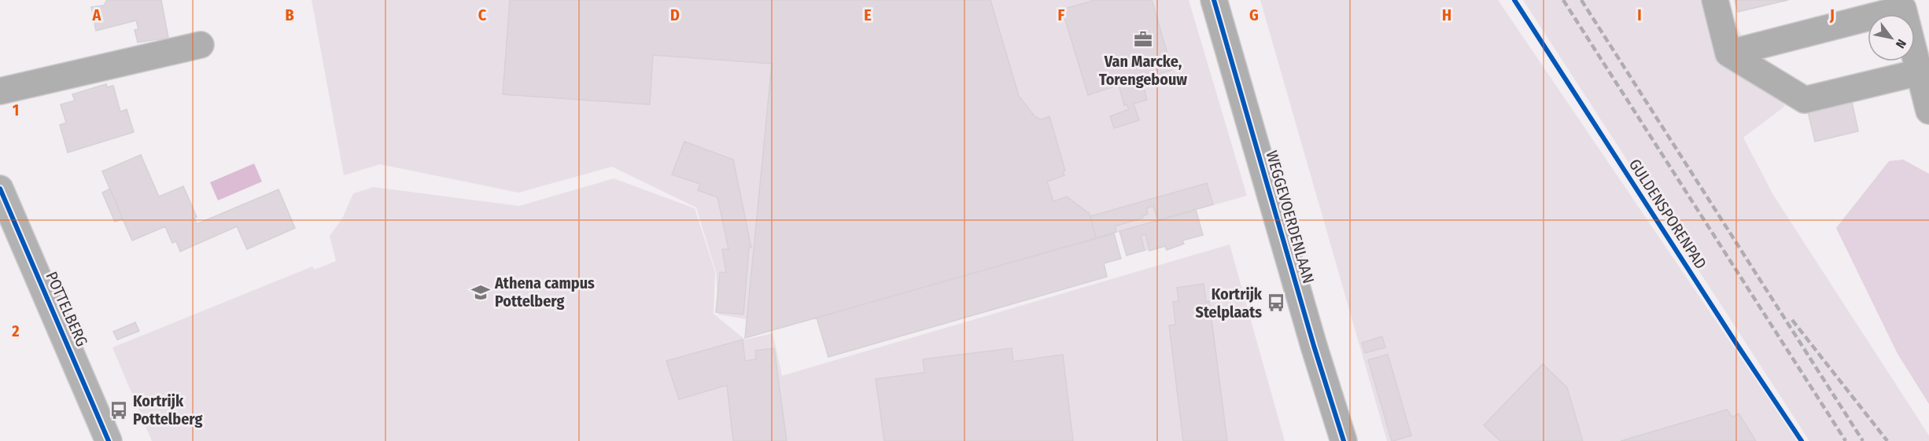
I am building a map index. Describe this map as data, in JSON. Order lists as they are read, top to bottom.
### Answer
{
  "streets": {
    "main road": ["POTTELBERG"],
    "street": ["WEGGEVOERDENLAAN"],
    "cycle path": ["GULDENSPORENPAD"]
  },
  "places": {
    "office": ["Van Marcke, Torengebouw"],
    "school or university": ["Athena campus Pottelberg"],
    "bus stop": ["Kortrijk Stelplaats", "Kortrijk Pottelberg"]
  },
  "north": "bottom right",
  "grid": {
    "columns": [
      "A",
      "B",
      "C",
      "D",
      "E",
      "F",
      "G",
      "H",
      "I",
      "J"
    ],
    "rows": ["1", "2"]
  }
}
